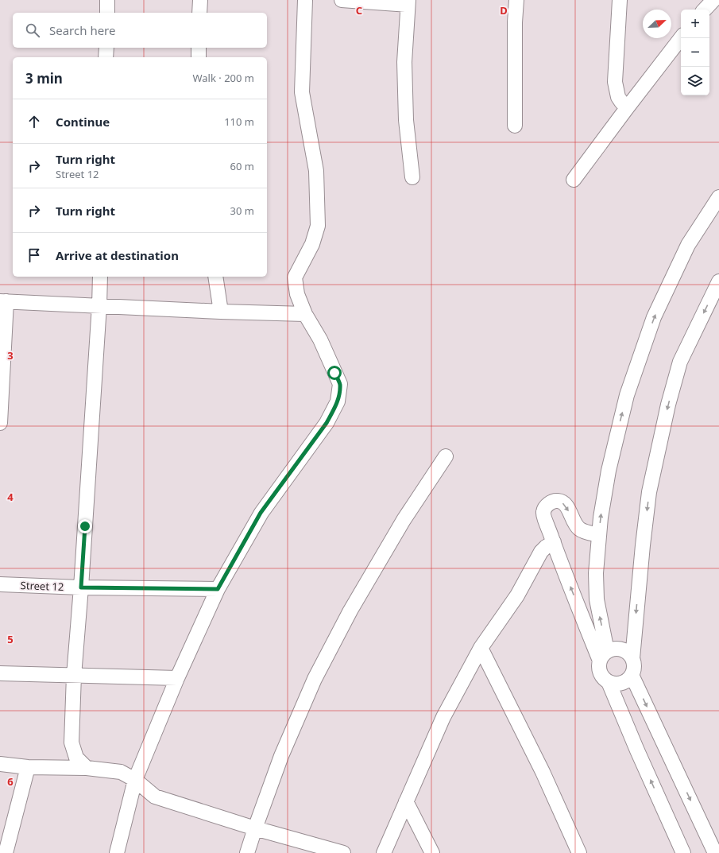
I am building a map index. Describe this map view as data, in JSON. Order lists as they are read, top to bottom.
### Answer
{
  "streets": {
    "street": ["Street 12"]
  },
  "north": "top right",
  "page": {
    "map_buttons": ["+", "−"],
    "search": "Search here",
    "heading": ["3 min", "Walk · 200 m"],
    "list": [
      ["Continue", "110 m"],
      ["Turn right", "Street 12", "60 m"],
      ["Turn right", "30 m"],
      "Arrive at destination"
    ]
  },
  "grid": {
    "columns": ["C", "D"],
    "rows": [
      "3",
      "4",
      "5",
      "6"
    ]
  }
}
